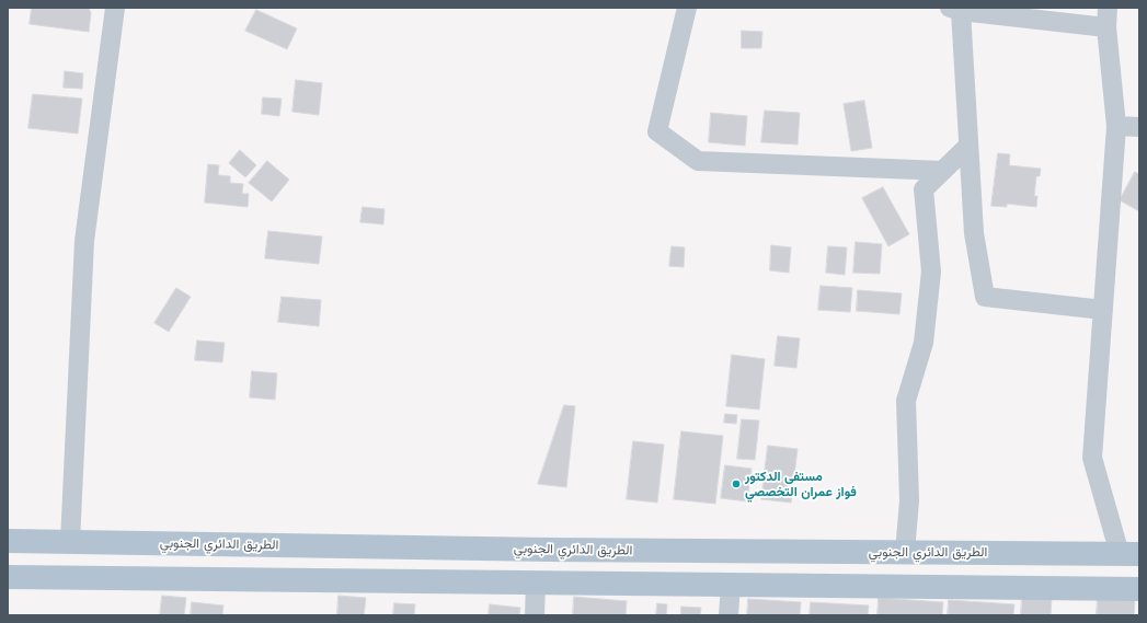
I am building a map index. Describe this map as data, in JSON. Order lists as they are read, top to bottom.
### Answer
{
  "streets": {
    "main road": ["الطريق الدائري الجنوبي"]
  },
  "places": ["مستفى الدكتور فواز عمران التخصصي"]
}
